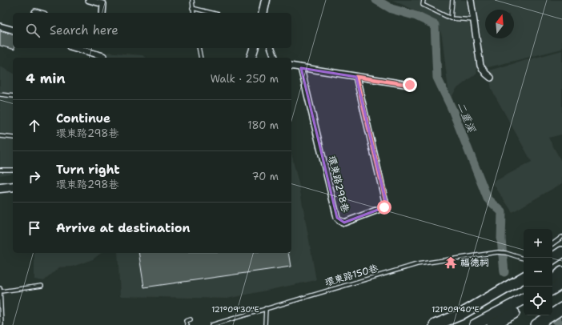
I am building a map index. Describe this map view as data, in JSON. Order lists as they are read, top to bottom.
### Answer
{
  "streets": {
    "street": ["環東路298巷"],
    "lane": ["環東路150巷"]
  },
  "water": ["二重溪"],
  "places": {
    "temple": ["福德祠"]
  },
  "north": "top",
  "page": {
    "search": "Search here",
    "heading": ["4 min", "Walk · 250 m"],
    "list": [
      ["Continue", "環東路298巷", "180 m"],
      ["Turn right", "環東路298巷", "70 m"],
      "Arrive at destination"
    ],
    "map_buttons": ["+", "−"]
  },
  "coordinates": ["121°09'30\"E", "121°09'40\"E"]
}
